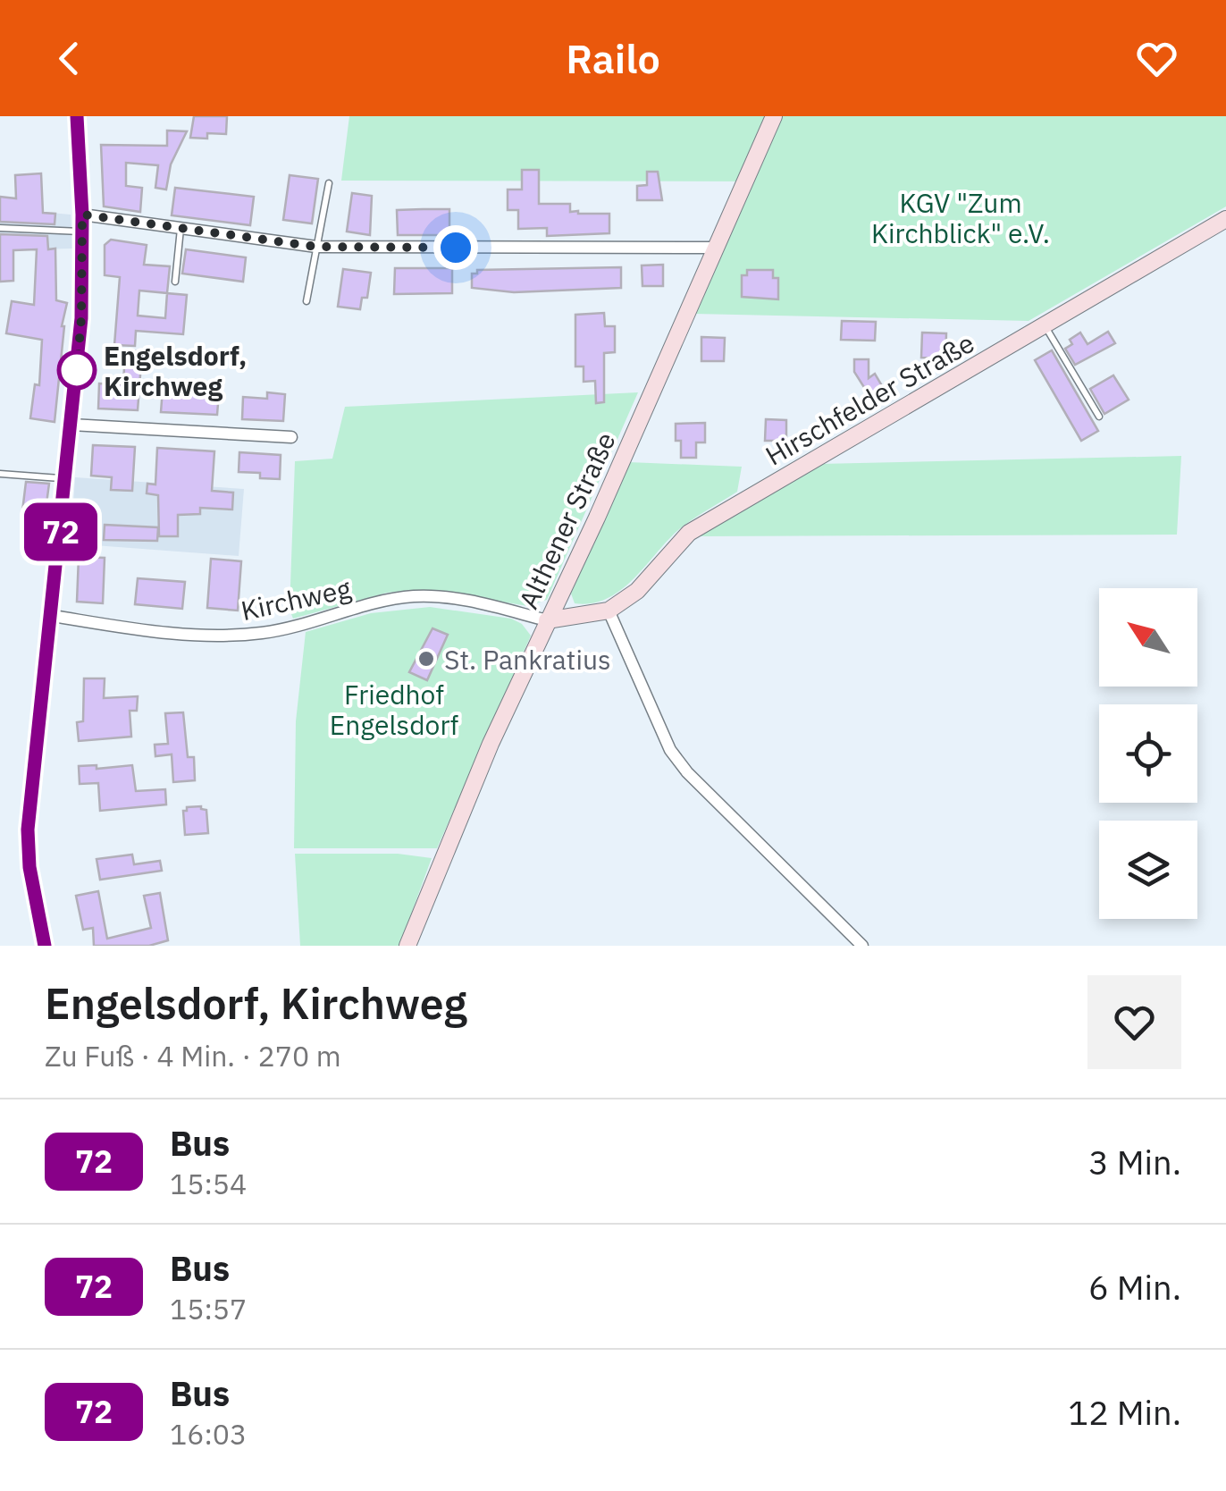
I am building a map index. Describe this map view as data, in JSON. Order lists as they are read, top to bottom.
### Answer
{
  "streets": {
    "street": ["Hirschfelder Straße", "Althener Straße", "Kirchweg"]
  },
  "crossings": [
    ["Hirschfelder Straße", "Althener Straße"],
    ["Hirschfelder Straße", "Kirchweg"],
    ["Althener Straße", "Kirchweg"]
  ],
  "parks": ["KGV \"Zum Kirchblick\" e.V.", "Friedhof Engelsdorf"],
  "places": ["Engelsdorf, Kirchweg", "St. Pankratius"],
  "lines": ["bus line 72"],
  "north": "top left",
  "page": {
    "header": "Railo",
    "on_map": "72",
    "heading": ["Engelsdorf, Kirchweg", "Zu Fuß · 4 Min. · 270 m"],
    "list": [
      {
        "mark": "72",
        "name": "Bus",
        "note": "15:54",
        "value": "3 Min."
      },
      {
        "mark": "72",
        "name": "Bus",
        "note": "15:57",
        "value": "6 Min."
      },
      {
        "mark": "72",
        "name": "Bus",
        "note": "16:03",
        "value": "12 Min."
      }
    ]
  }
}
